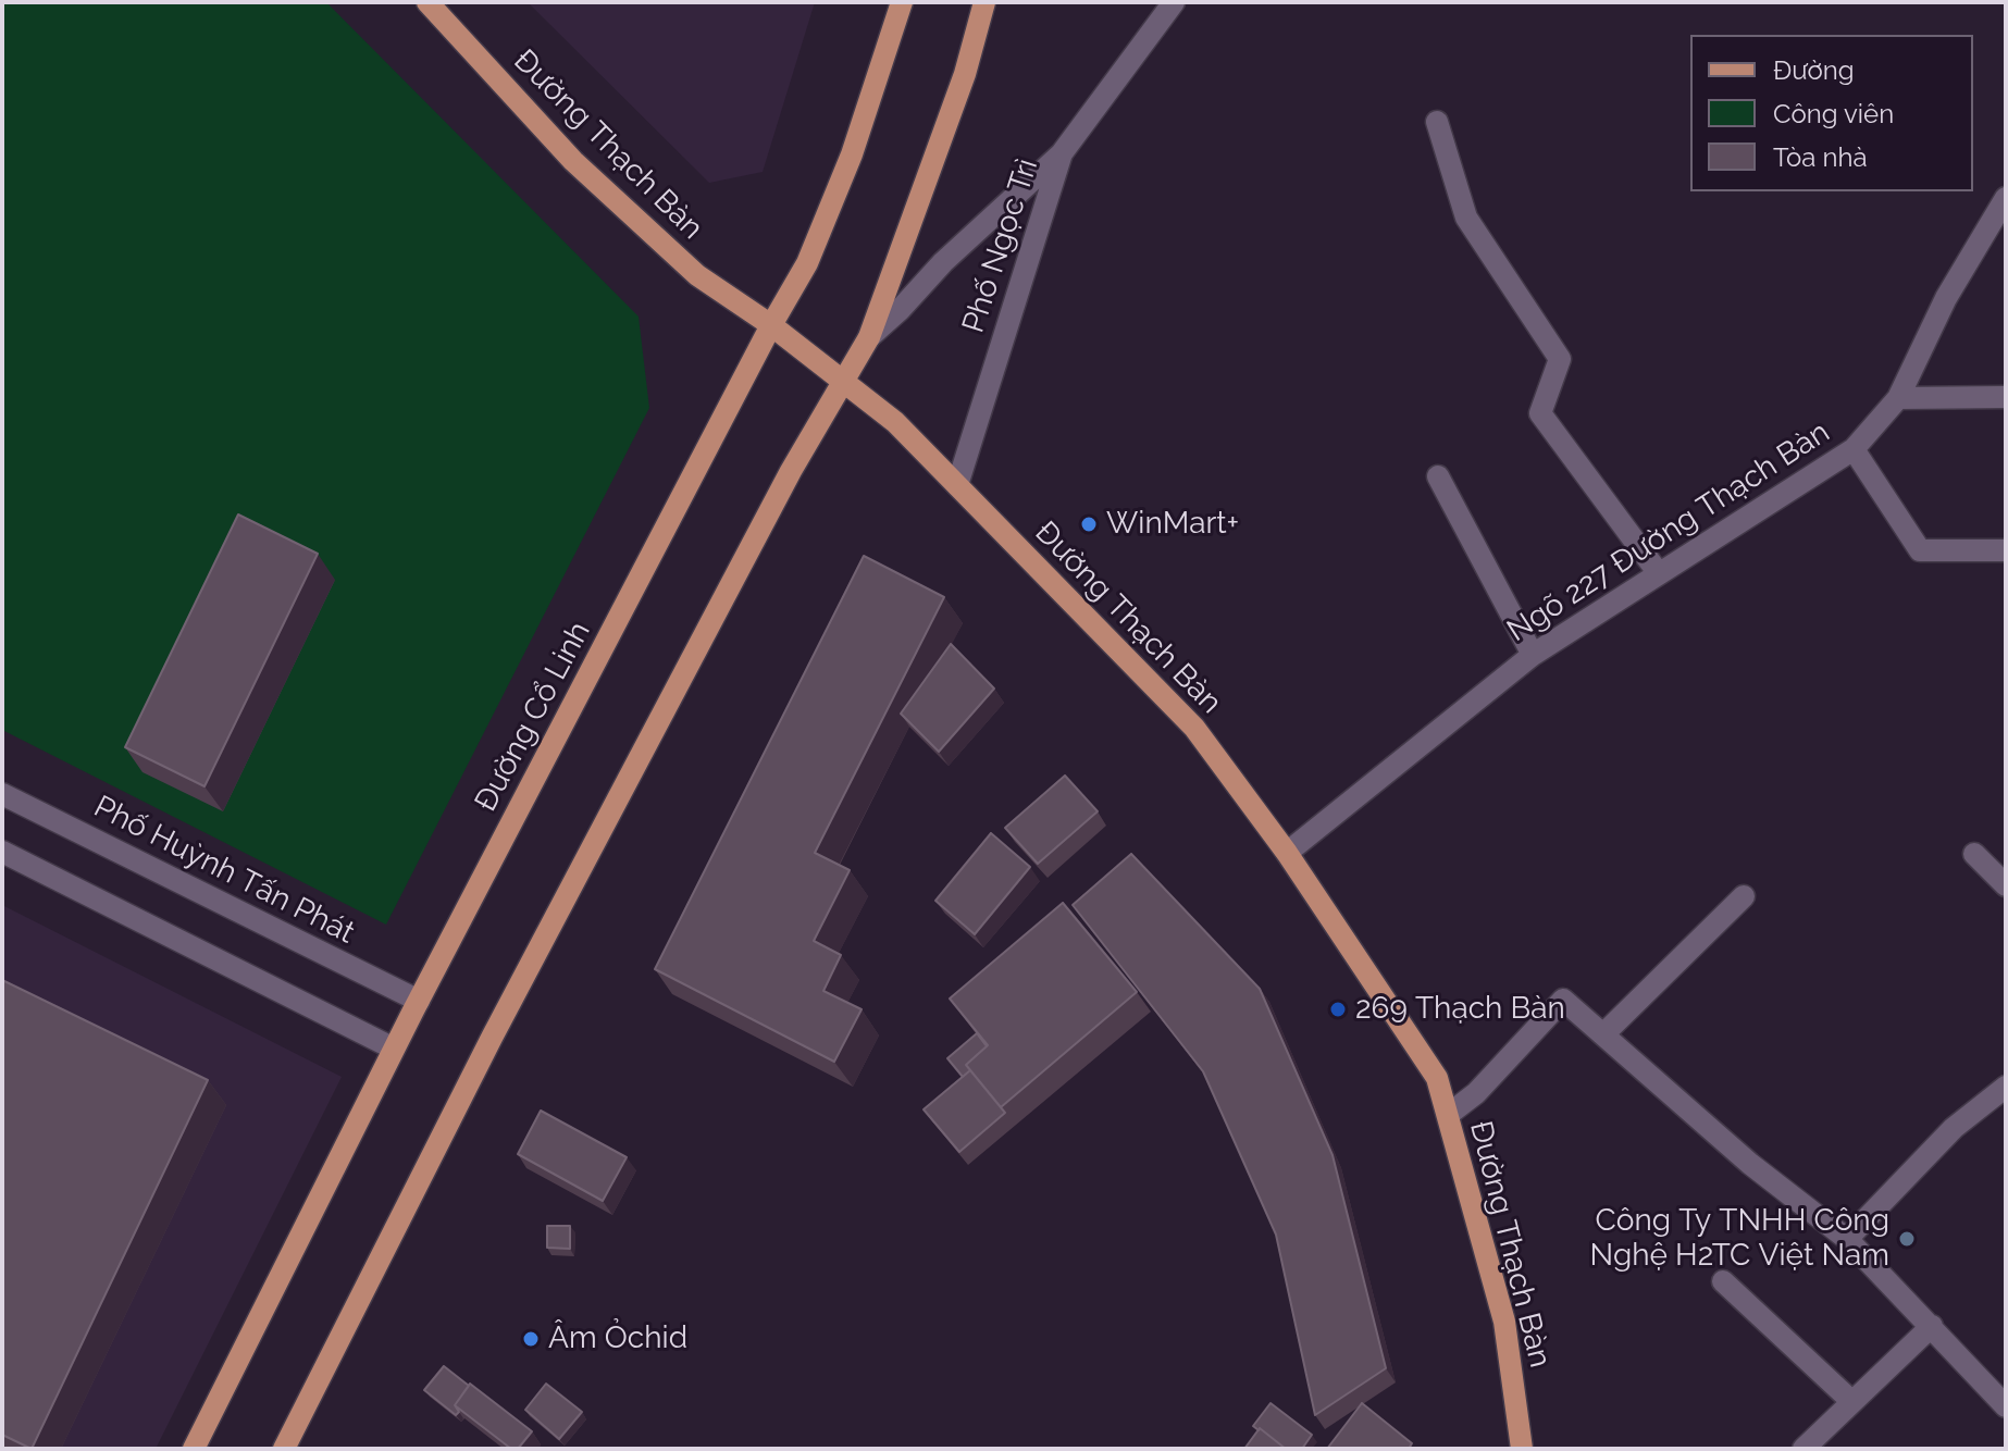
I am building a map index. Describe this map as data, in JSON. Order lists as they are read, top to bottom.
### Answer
{
  "streets": {
    "main road": ["Đường Thạch Bàn", "Đường Cổ Linh"],
    "street": ["Phố Ngọc Trì", "Ngõ 227 Đường Thạch Bàn", "Phố Huỳnh Tấn Phát"]
  },
  "crossings": [
    ["Đường Thạch Bàn", "Phố Ngọc Trì"],
    ["Đường Thạch Bàn", "Ngõ 227 Đường Thạch Bàn"],
    ["Đường Thạch Bàn", "Đường Cổ Linh"],
    ["Đường Cổ Linh", "Phố Huỳnh Tấn Phát"]
  ],
  "places": [
    "WinMart+",
    "269 Thạch Bàn",
    "Công Ty TNHH Công Nghệ H2TC Việt Nam",
    "Âm Ỏchid"
  ],
  "legend": ["Đường", "Công viên", "Tòa nhà"]
}
